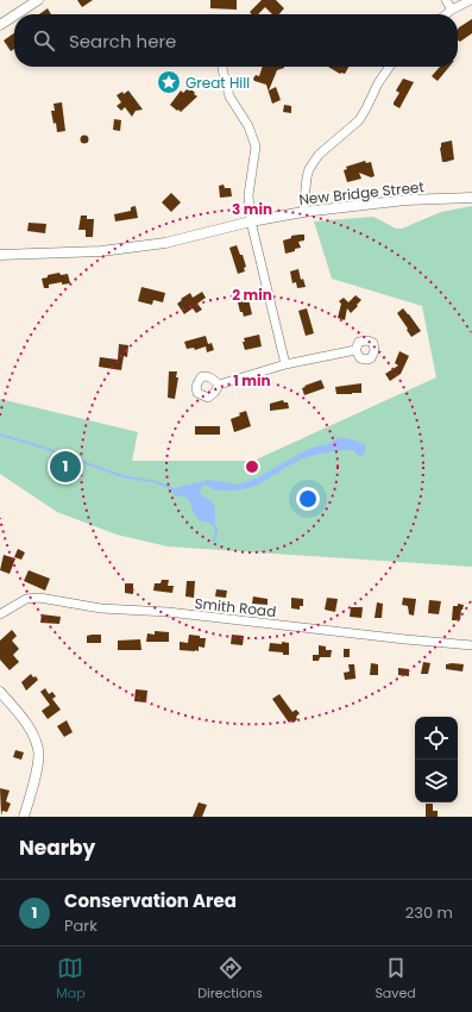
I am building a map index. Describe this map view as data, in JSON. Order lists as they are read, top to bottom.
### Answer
{
  "streets": {
    "street": ["New Bridge Street", "Smith Road"]
  },
  "places": {
    "place": ["Great Hill"]
  },
  "page": {
    "search": "Search here",
    "pins": "1",
    "heading": "Nearby",
    "list": [
      {
        "mark": "1",
        "name": "Conservation Area",
        "note": "Park",
        "value": "230 m"
      }
    ],
    "nav": ["Map", "Directions", "Saved"]
  },
  "rings": ["3 min", "2 min", "1 min"]
}
